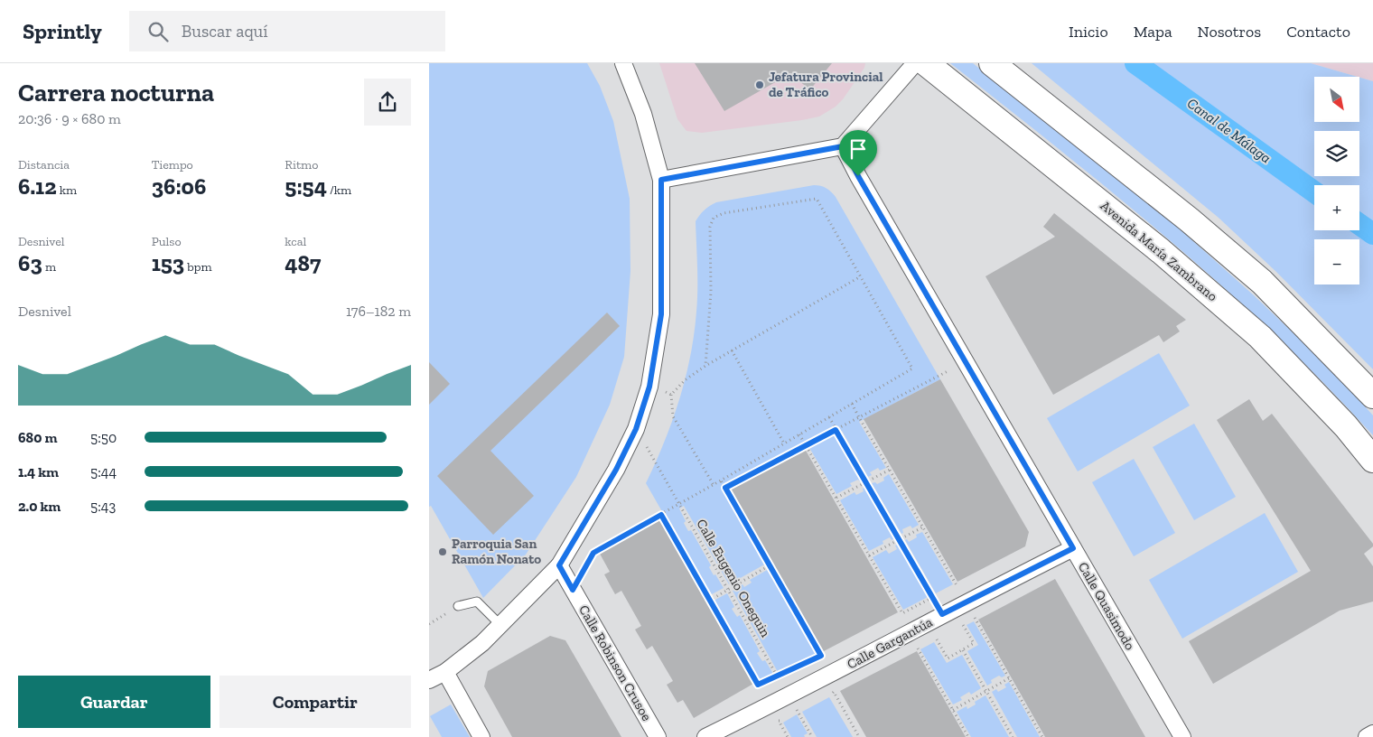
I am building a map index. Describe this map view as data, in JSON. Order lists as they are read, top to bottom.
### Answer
{
  "streets": {
    "main road": ["Avenida María Zambrano"],
    "street": ["Calle Quasimodo", "Calle Gargantúa", "Calle Robinson Crusoe"],
    "path": ["Calle Eugenio Oneguin"]
  },
  "crossings": [
    ["Calle Eugenio Oneguin", "Calle Gargantúa"],
    ["Calle Quasimodo", "Calle Gargantúa"]
  ],
  "water": ["Canal de Málaga"],
  "places": ["Jefatura Provincial de Tráfico", "Parroquia San Ramón Nonato"],
  "north": "bottom right",
  "page": {
    "header": "Sprintly",
    "search": "Buscar aquí",
    "nav": [
      "Inicio",
      "Mapa",
      "Nosotros",
      "Contacto"
    ],
    "heading": ["Carrera nocturna", "20:36 · 9 × 680 m"],
    "map_buttons": ["+", "−"],
    "stats": [
      ["Distancia", "6.12 km"],
      ["Tiempo", "36:06"],
      ["Ritmo", "5:54 /km"],
      ["Desnivel", "63 m"],
      ["Pulso", "153 bpm"],
      ["kcal", "487"]
    ],
    "chart": ["Desnivel", "176–182 m"],
    "list": [
      {
        "name": "680 m",
        "note": "5:50"
      },
      {
        "name": "1.4 km",
        "note": "5:44"
      },
      {
        "name": "2.0 km",
        "note": "5:43"
      }
    ],
    "buttons": ["Guardar", "Compartir"]
  }
}
